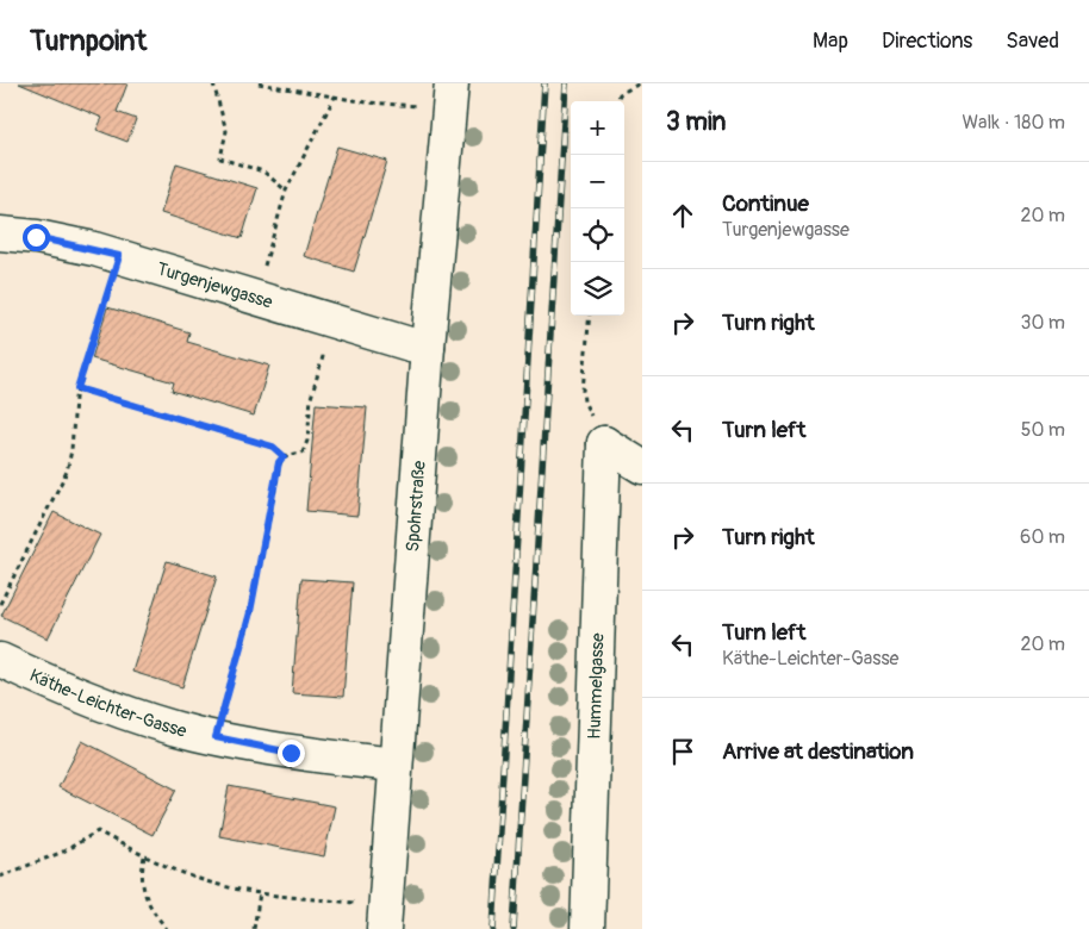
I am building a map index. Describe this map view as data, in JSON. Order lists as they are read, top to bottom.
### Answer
{
  "streets": {
    "street": [
      "Turgenjewgasse",
      "Spohrstraße",
      "Hummelgasse",
      "Käthe-Leichter-Gasse"
    ]
  },
  "crossings": [
    ["Turgenjewgasse", "Spohrstraße"],
    ["Spohrstraße", "Käthe-Leichter-Gasse"]
  ],
  "page": {
    "header": "Turnpoint",
    "nav": ["Map", "Directions", "Saved"],
    "heading": ["3 min", "Walk · 180 m"],
    "map_buttons": ["+", "−"],
    "list": [
      ["Continue", "Turgenjewgasse", "20 m"],
      ["Turn right", "30 m"],
      ["Turn left", "50 m"],
      ["Turn right", "60 m"],
      ["Turn left", "Käthe-Leichter-Gasse", "20 m"],
      "Arrive at destination"
    ]
  }
}
